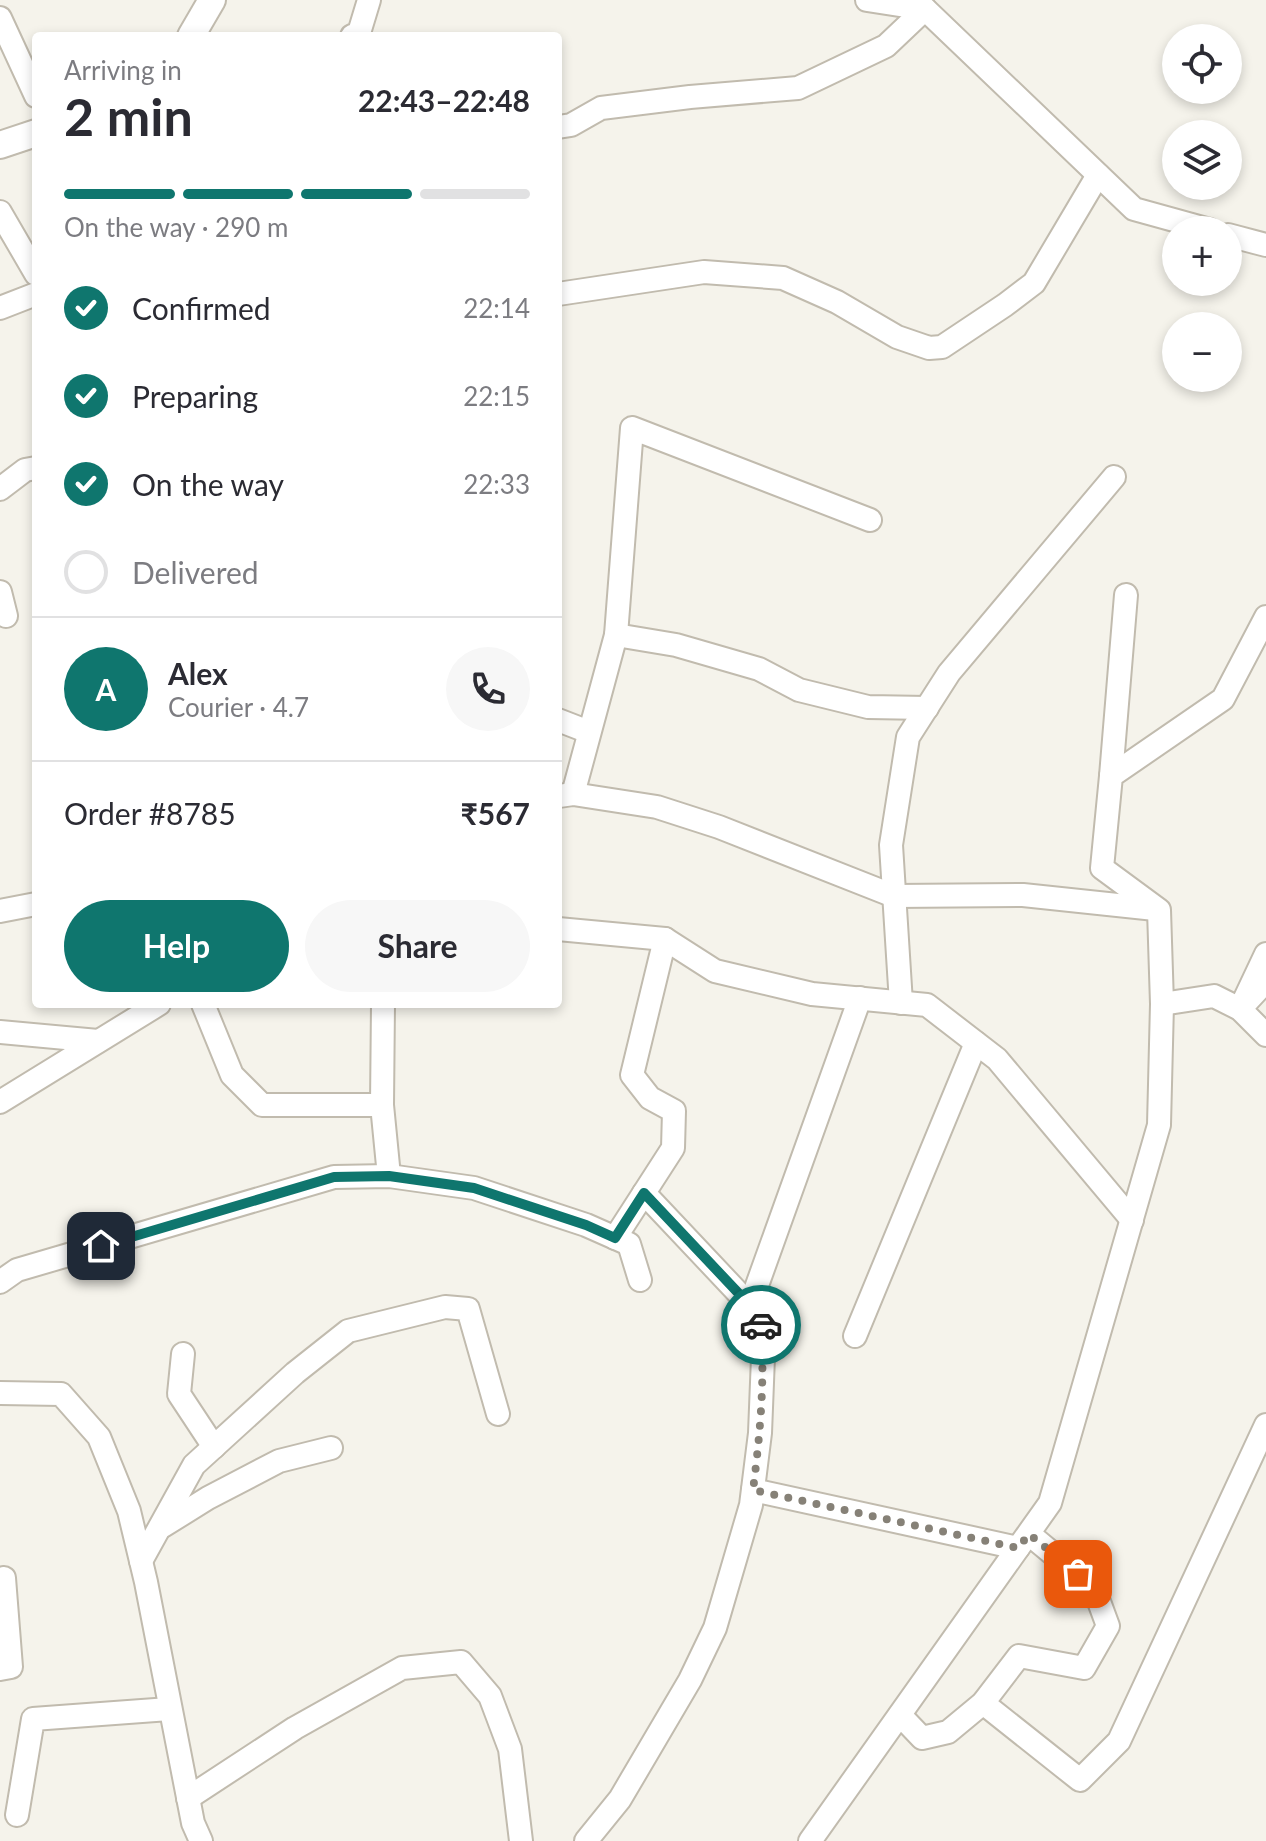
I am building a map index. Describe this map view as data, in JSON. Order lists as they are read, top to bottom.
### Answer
{
  "page": {
    "map_buttons": ["+", "−"],
    "heading": ["2 min", "Arriving in", "22:43–22:48"],
    "panel": [
      "Alex",
      "Courier · 4.7",
      "Order #8785",
      "₹567"
    ],
    "bar": "On the way · 290 m",
    "list": [
      ["Confirmed", "22:14"],
      ["Preparing", "22:15"],
      ["On the way", "22:33"],
      "Delivered"
    ],
    "round": "A",
    "buttons": ["Help", "Share"]
  }
}
